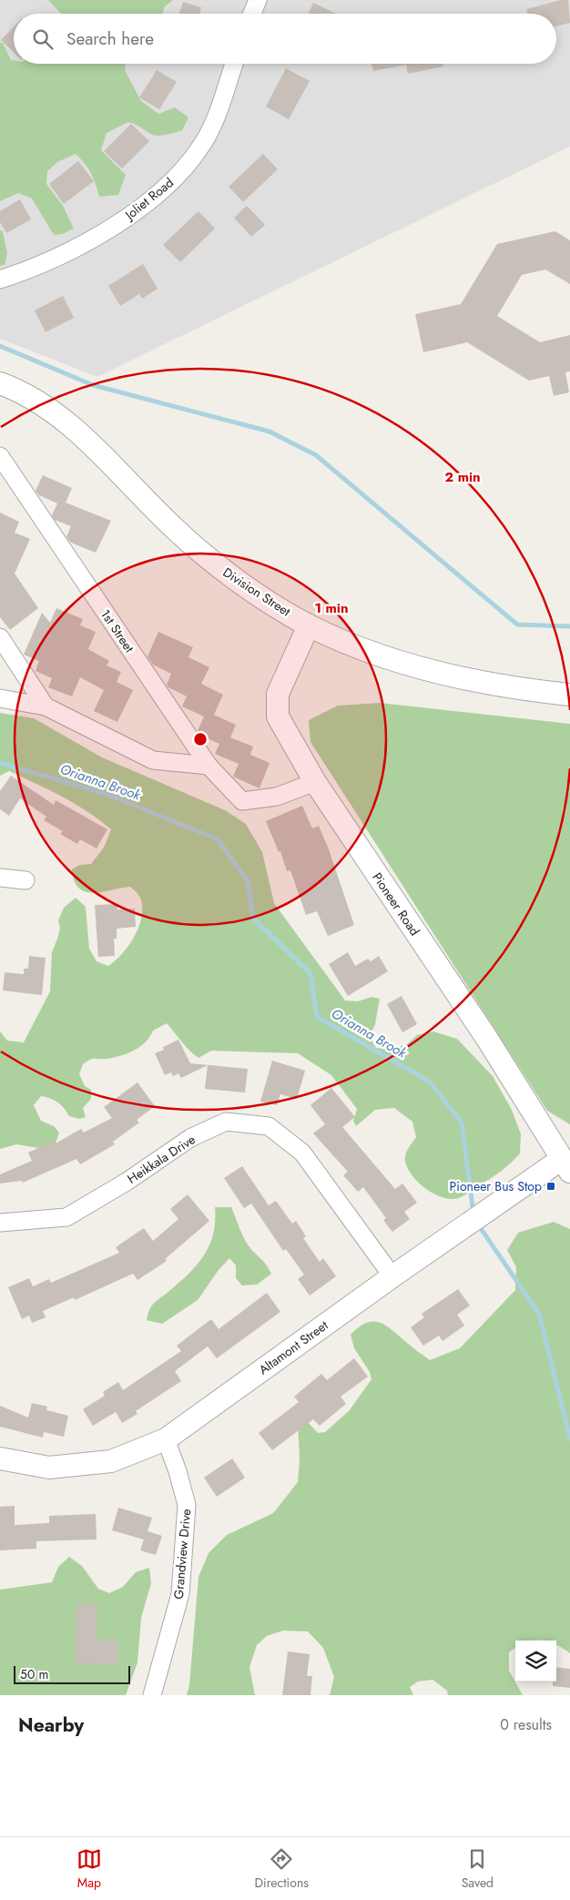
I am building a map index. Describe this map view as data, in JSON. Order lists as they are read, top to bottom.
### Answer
{
  "streets": {
    "street": [
      "Joliet Road",
      "Division Street",
      "1st Street",
      "Pioneer Road",
      "Heikkala Drive",
      "Altamont Street",
      "Grandview Drive"
    ]
  },
  "crossings": [
    ["Division Street", "Pioneer Road"],
    ["1st Street", "Pioneer Road"],
    ["Pioneer Road", "Altamont Street"],
    ["Heikkala Drive", "Altamont Street"],
    ["Altamont Street", "Grandview Drive"]
  ],
  "water": ["Orianna Brook"],
  "places": {
    "transit": ["Pioneer Bus Stop"]
  },
  "scale_bar": "50 m",
  "page": {
    "search": "Search here",
    "scale": "50 m",
    "heading": ["Nearby", "0 results"],
    "nav": ["Map", "Directions", "Saved"]
  },
  "rings": ["2 min", "1 min"]
}
